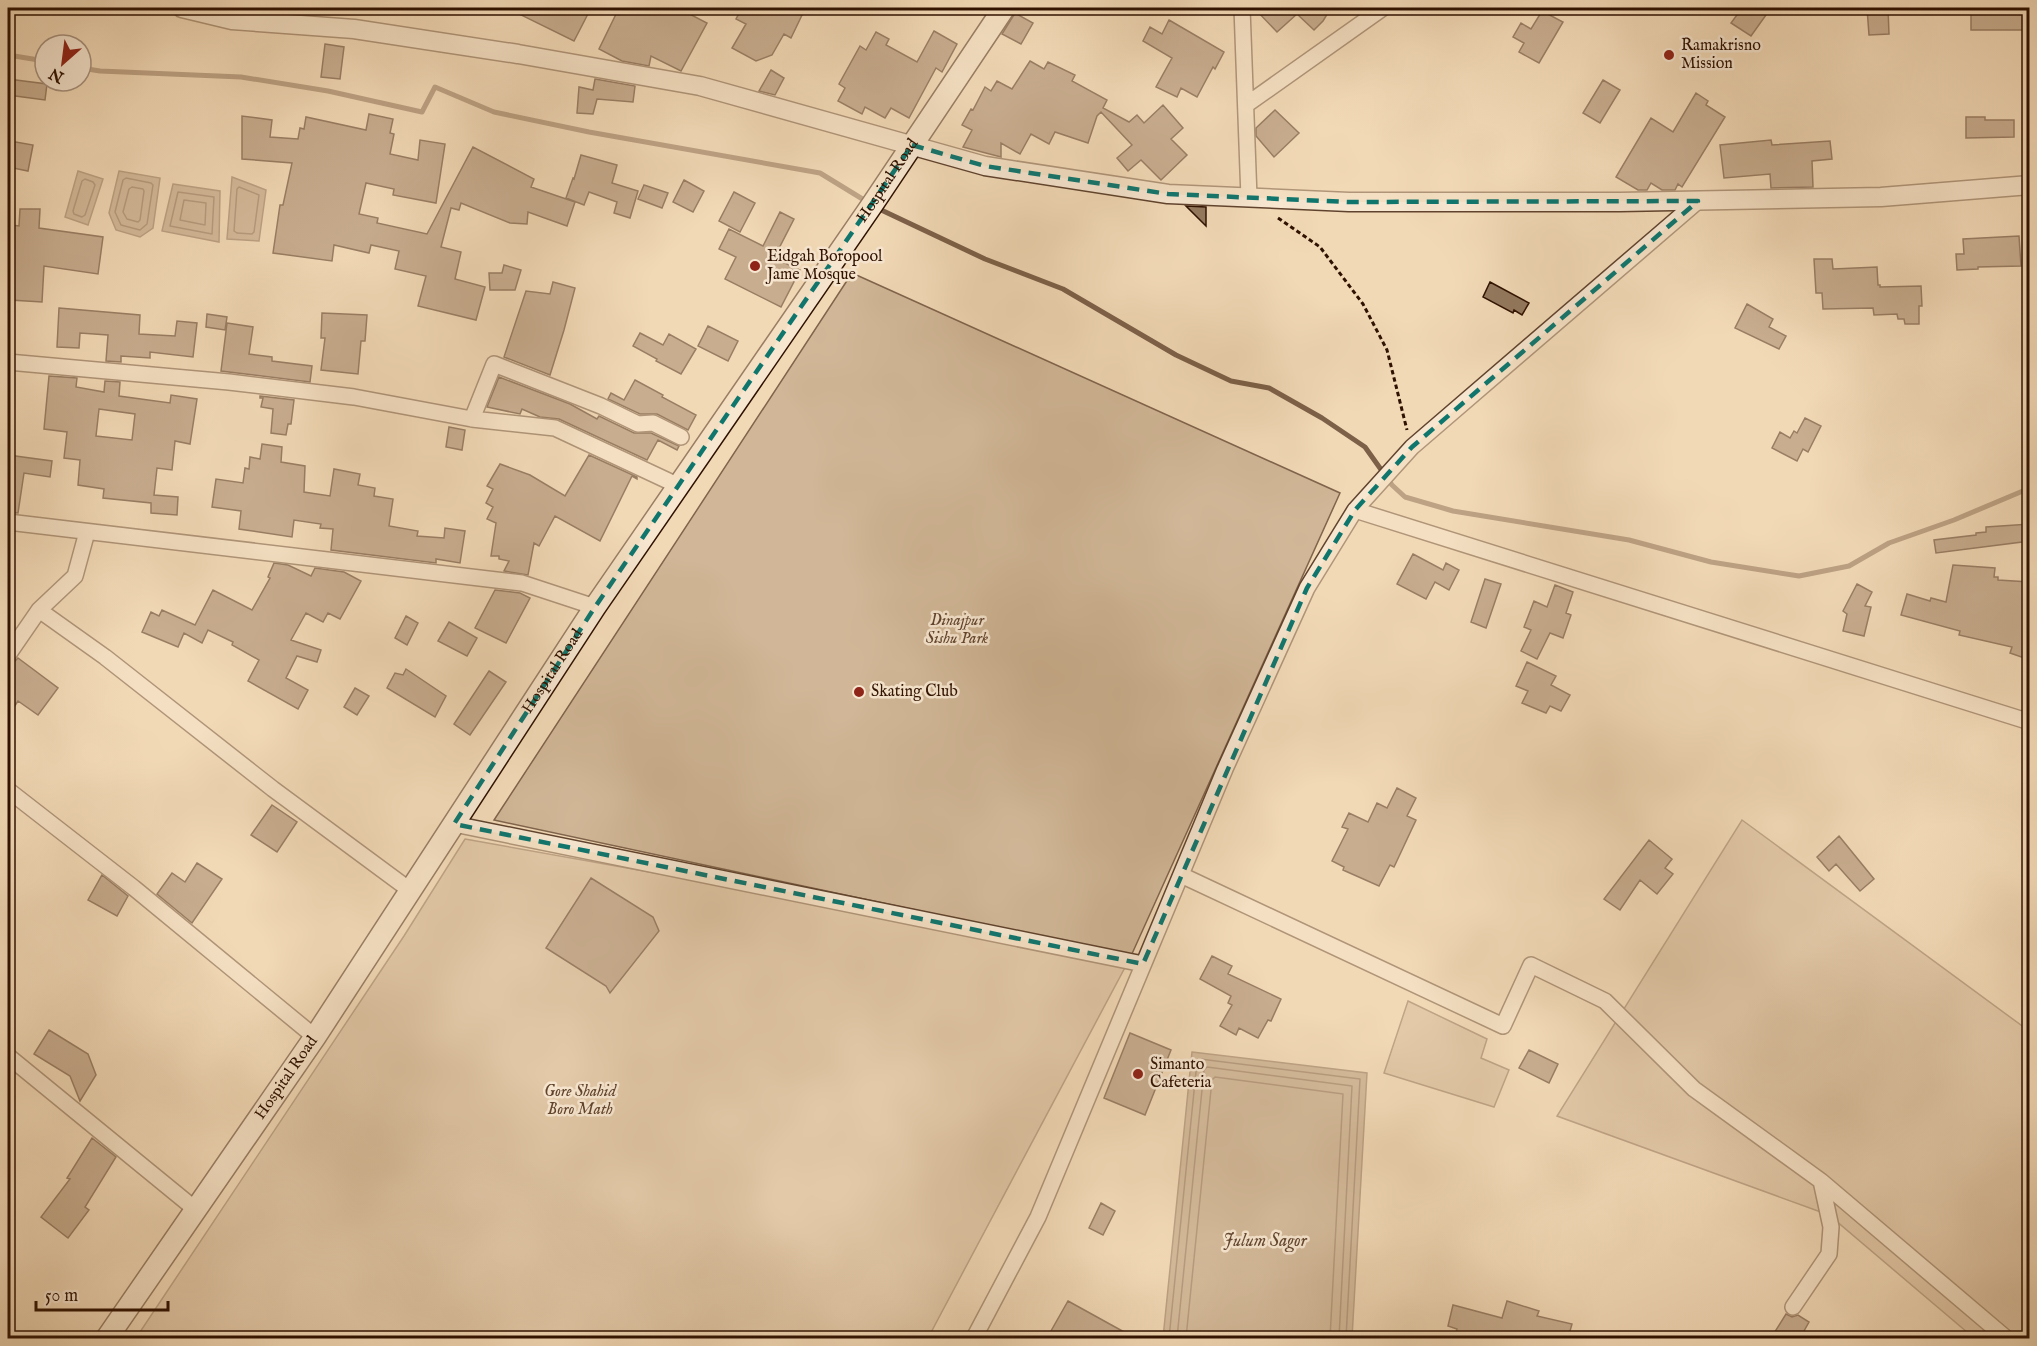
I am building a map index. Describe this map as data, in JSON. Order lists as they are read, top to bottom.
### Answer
{
  "streets": {
    "main road": ["Hospital Road"]
  },
  "water": ["Julum Sagor"],
  "parks": ["Dinajpur Sishu Park", "Gore Shahid Boro Math"],
  "places": [
    "Ramakrisno Mission",
    "Eidgah Boropool Jame Mosque",
    "Skating Club",
    "Simanto Cafeteria"
  ],
  "scale_bar": "50 m",
  "north": "bottom left"
}
